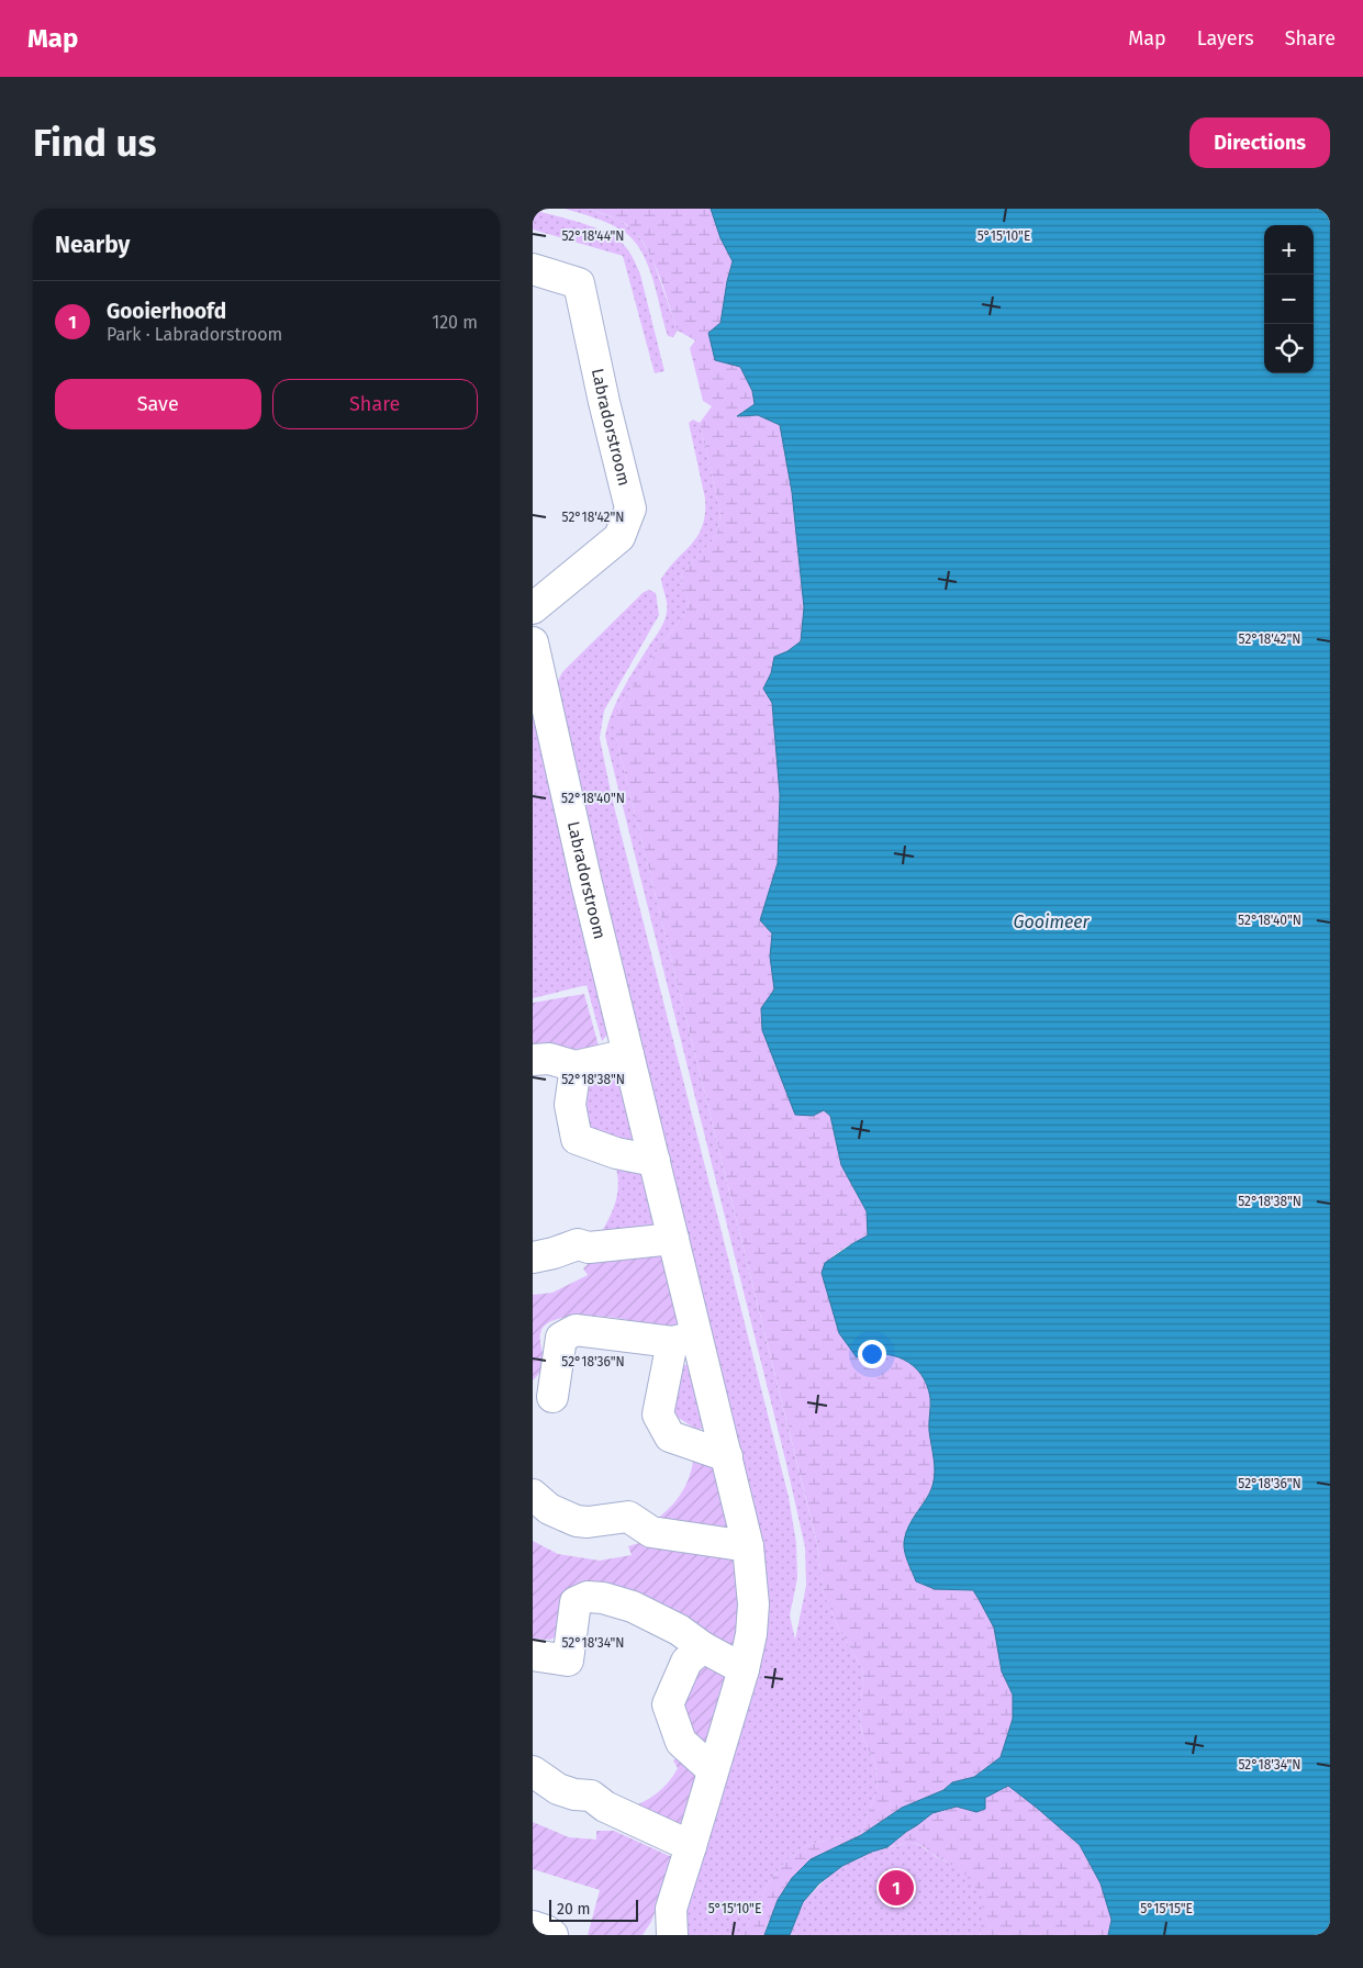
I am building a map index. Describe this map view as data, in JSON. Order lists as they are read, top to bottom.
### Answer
{
  "streets": {
    "street": ["Labradorstroom"]
  },
  "water": ["Gooimeer"],
  "scale_bar": "20 m",
  "page": {
    "header": "Map",
    "nav": ["Map", "Layers", "Share"],
    "buttons": [
      "Directions",
      ["Save", "Share"]
    ],
    "title": "Find us",
    "heading": "Nearby",
    "map_buttons": ["+", "−"],
    "list": [
      {
        "mark": "1",
        "name": "Gooierhoofd",
        "note": "Park · Labradorstroom",
        "value": "120 m"
      }
    ],
    "pins": "1",
    "scale": "20 m"
  },
  "coordinates": [
    "52°18'44\"N",
    "5°15'10\"E",
    "52°18'42\"N",
    "52°18'40\"N",
    "52°18'38\"N",
    "52°18'36\"N",
    "52°18'34\"N",
    "5°15'15\"E"
  ]
}
